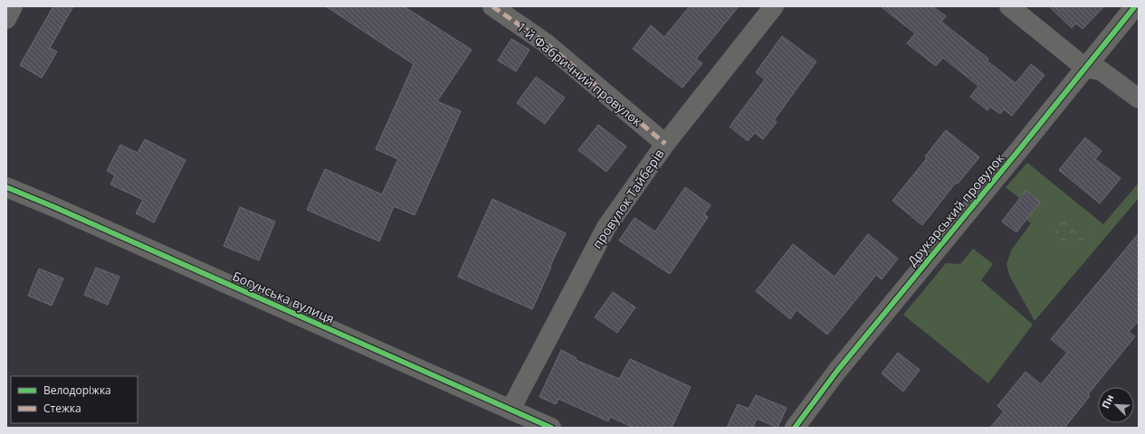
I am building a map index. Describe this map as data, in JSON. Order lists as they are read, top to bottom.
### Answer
{
  "streets": {
    "street": [
      "1-й Фабричний провулок",
      "провулок Тайберів",
      "Друкарський провулок",
      "Богунська вулиця"
    ]
  },
  "crossings": [
    ["1-й Фабричний провулок", "провулок Тайберів"],
    ["провулок Тайберів", "Богунська вулиця"]
  ],
  "legend": ["Велодоріжка", "Стежка"],
  "north": "top left"
}
